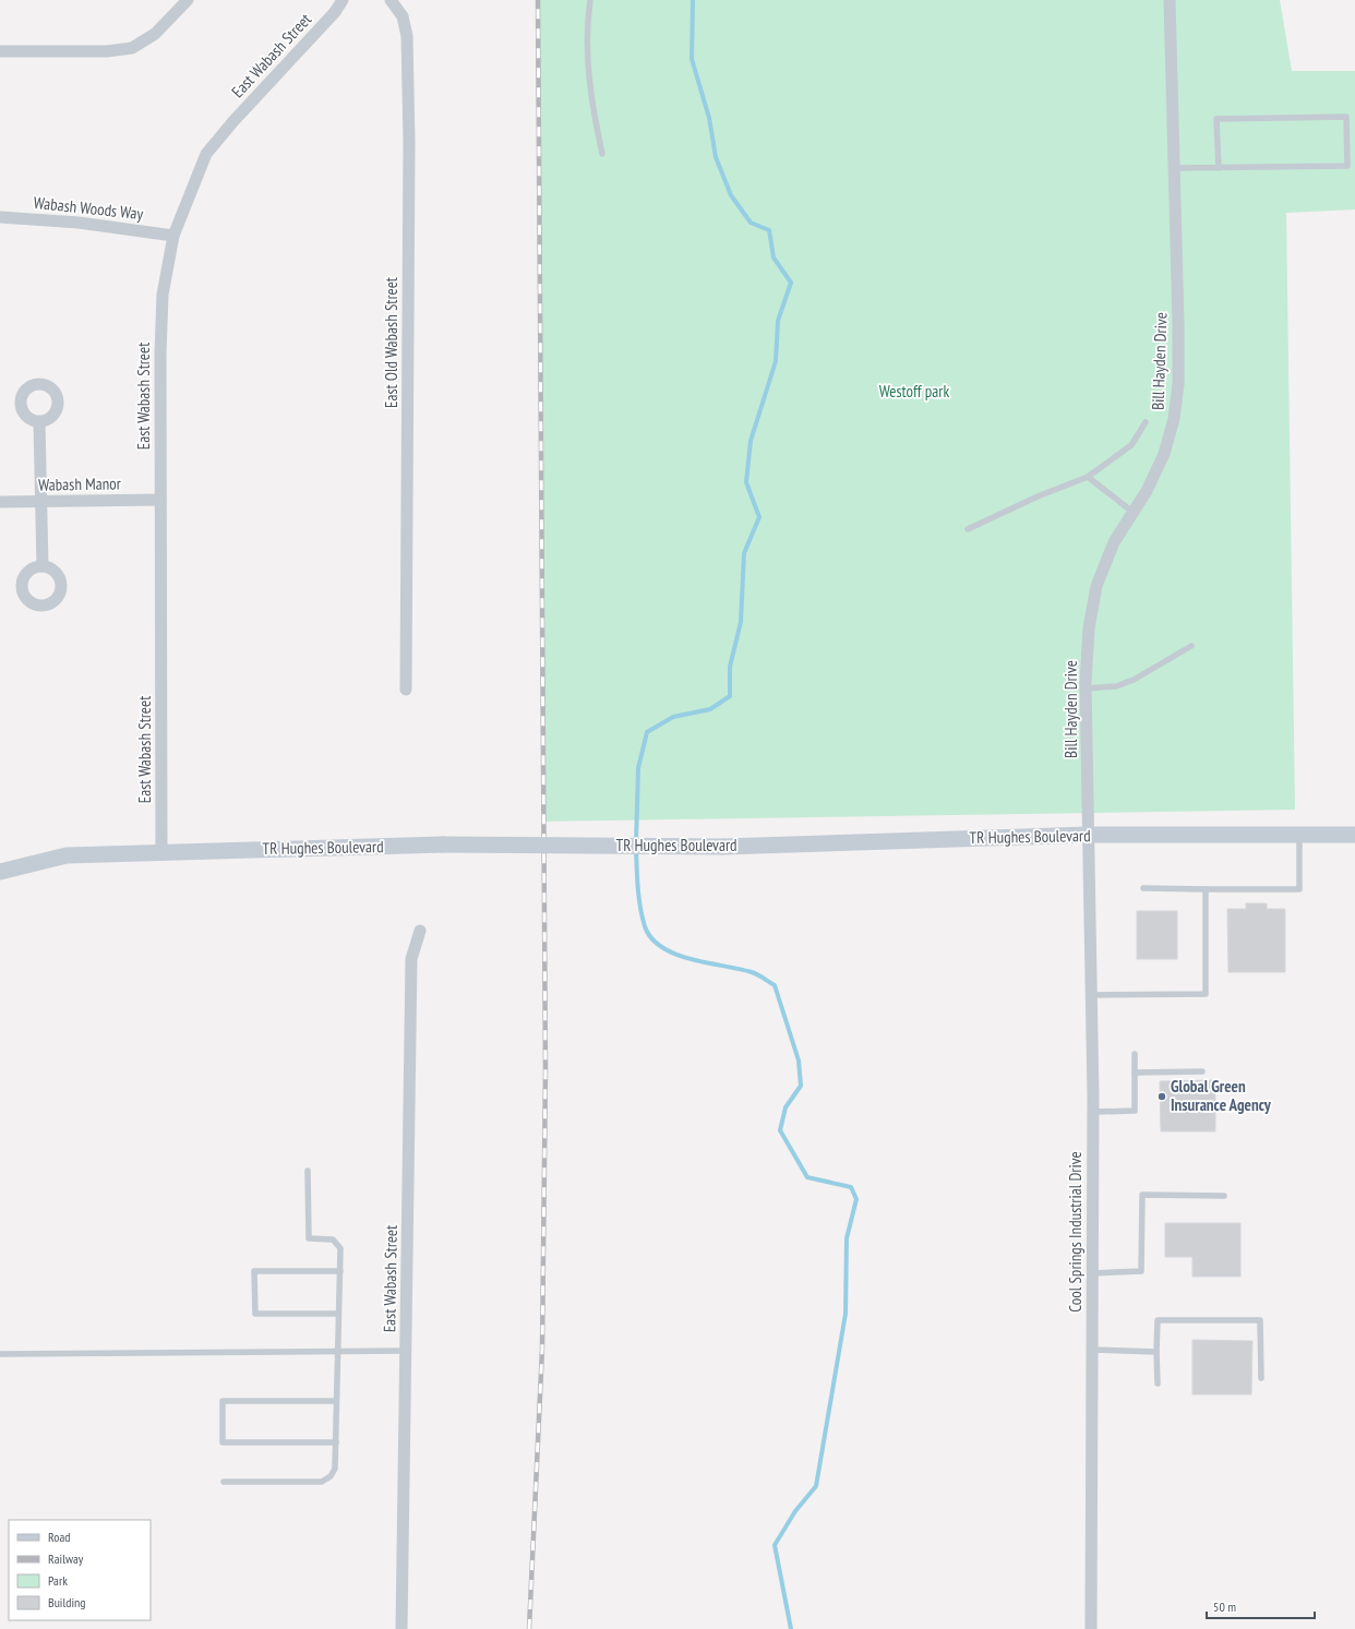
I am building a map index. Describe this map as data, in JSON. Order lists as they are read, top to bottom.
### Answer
{
  "streets": {
    "main road": ["TR Hughes Boulevard"],
    "street": [
      "East Wabash Street",
      "Wabash Woods Way",
      "East Old Wabash Street",
      "Bill Hayden Drive",
      "Wabash Manor",
      "Cool Springs Industrial Drive"
    ]
  },
  "crossings": [
    ["East Wabash Street", "Wabash Woods Way"],
    ["East Wabash Street", "Wabash Manor"],
    ["East Wabash Street", "TR Hughes Boulevard"],
    ["Bill Hayden Drive", "TR Hughes Boulevard"],
    ["Bill Hayden Drive", "Cool Springs Industrial Drive"],
    ["TR Hughes Boulevard", "Cool Springs Industrial Drive"]
  ],
  "parks": ["Westoff park"],
  "places": ["Global Green Insurance Agency"],
  "legend": [
    "Road",
    "Railway",
    "Park",
    "Building"
  ],
  "scale_bar": "50 m"
}
